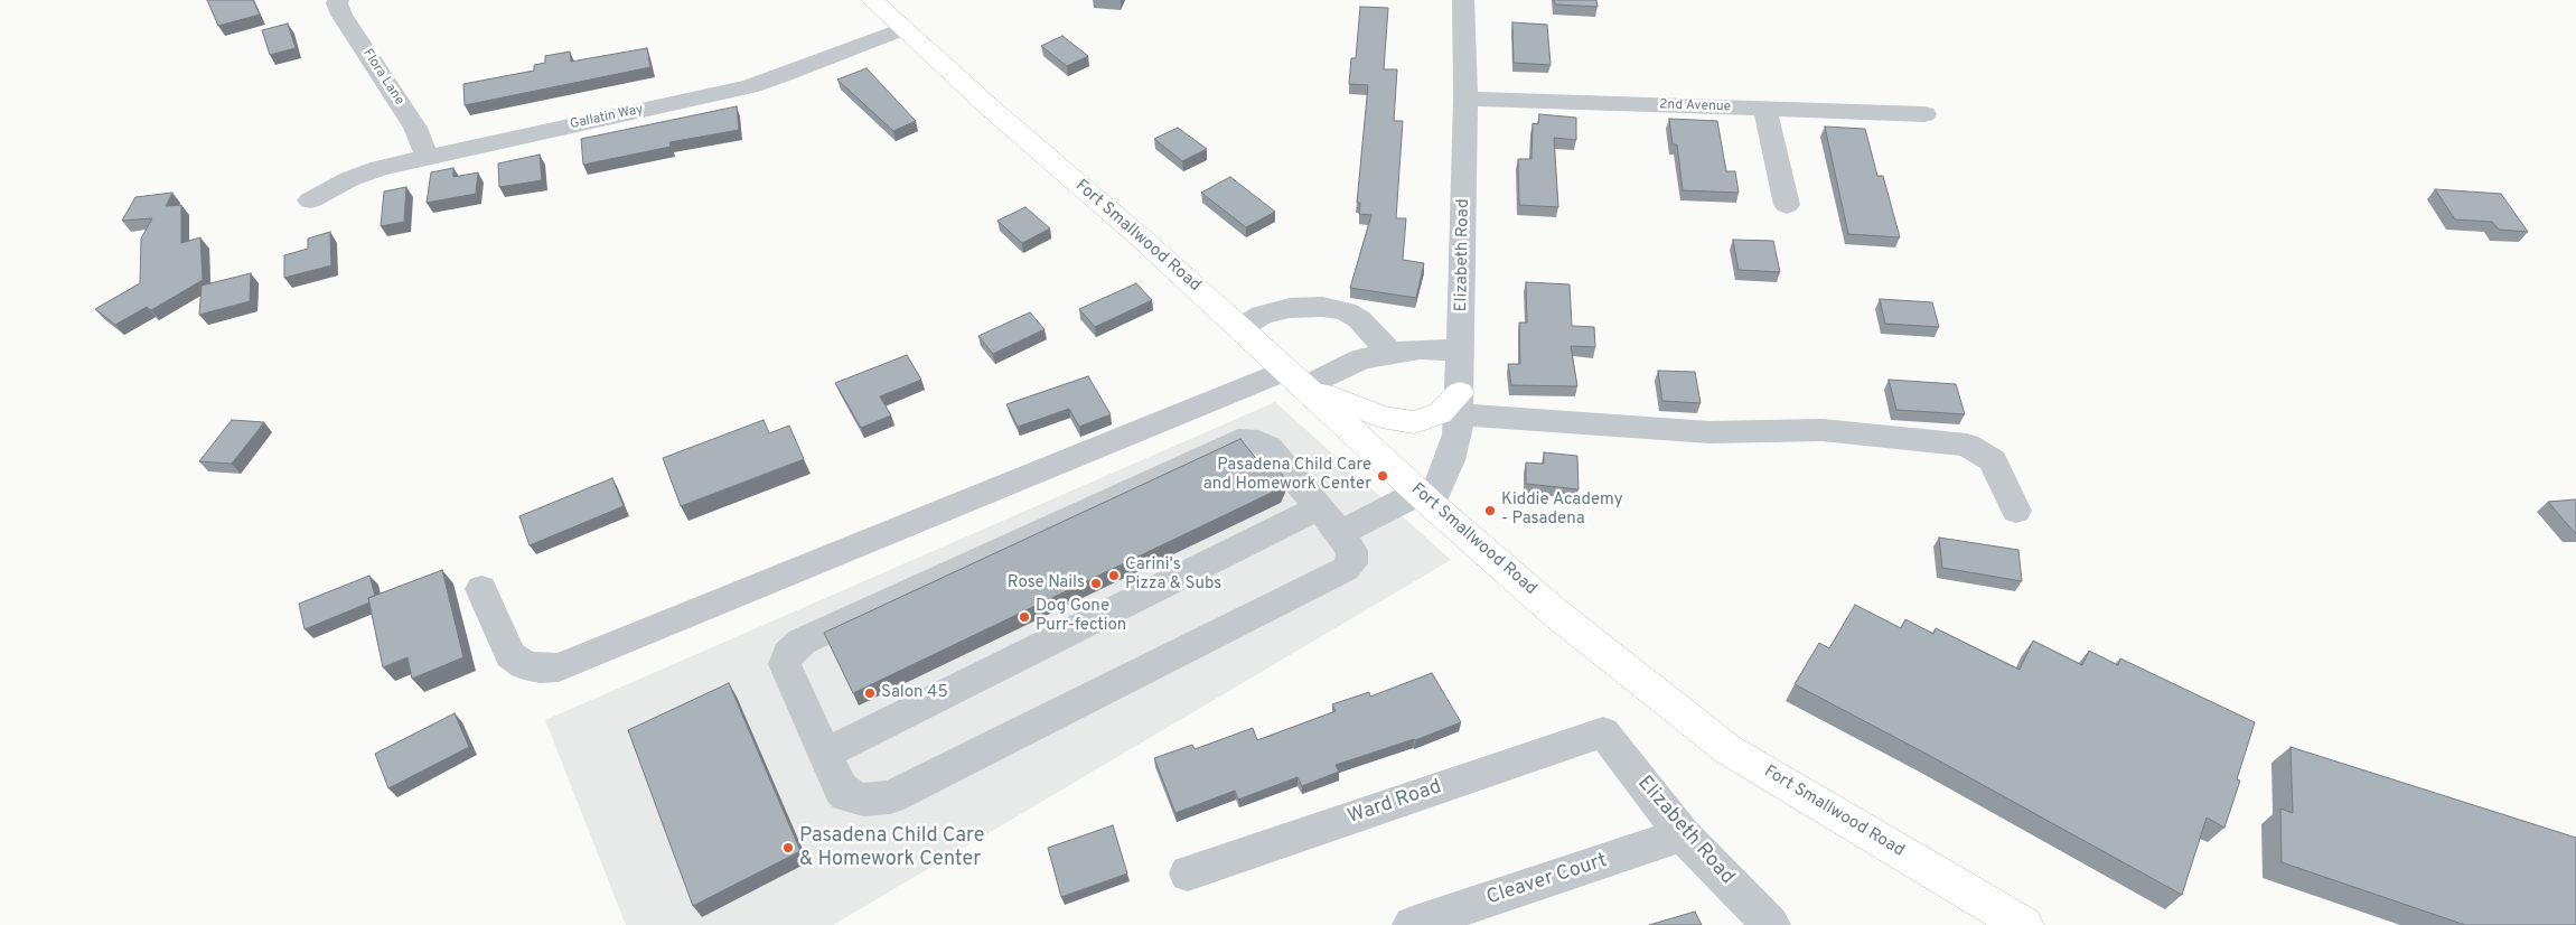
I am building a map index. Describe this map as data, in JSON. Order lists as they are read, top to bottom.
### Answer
{
  "streets": {
    "main road": ["Fort Smallwood Road"],
    "street": [
      "Flora Lane",
      "2nd Avenue",
      "Gallatin Way",
      "Elizabeth Road",
      "Ward Road",
      "Cleaver Court"
    ]
  },
  "crossings": [
    ["Flora Lane", "Gallatin Way"],
    ["2nd Avenue", "Elizabeth Road"],
    ["Gallatin Way", "Fort Smallwood Road"],
    ["Fort Smallwood Road", "Elizabeth Road"],
    ["Elizabeth Road", "Ward Road"],
    ["Elizabeth Road", "Cleaver Court"]
  ],
  "places": [
    "Pasadena Child Care and Homework Center",
    "Kiddie Academy - Pasadena",
    "Carini's Pizza & Subs",
    "Rose Nails",
    "Dog Gone Purr-fection",
    "Salon 45",
    "Pasadena Child Care & Homework Center"
  ]
}
